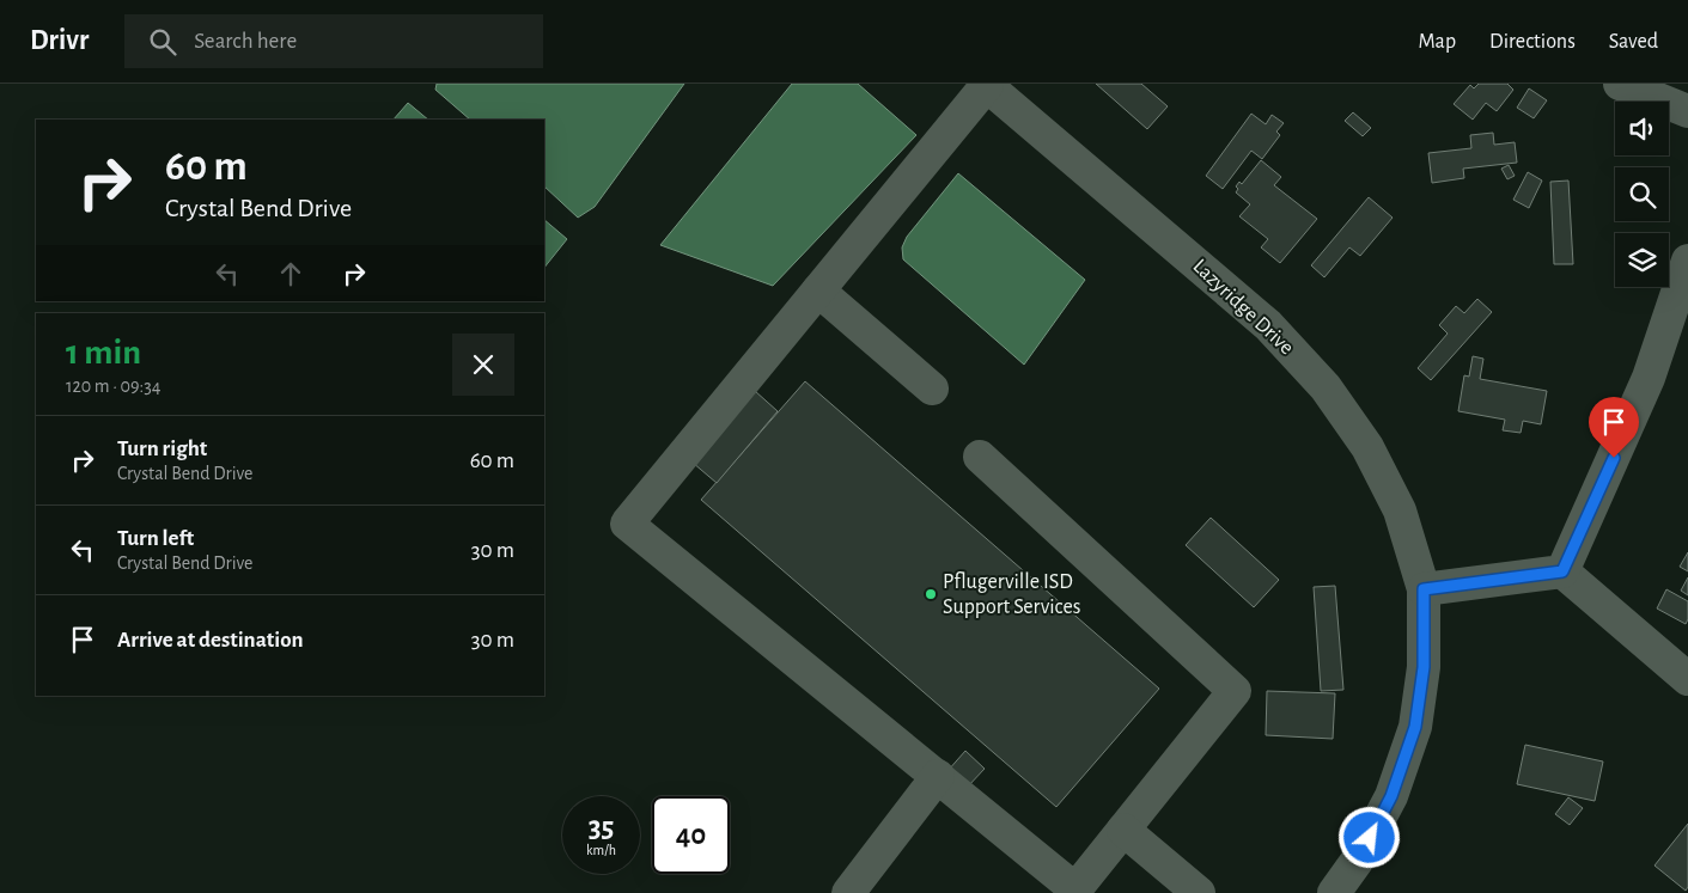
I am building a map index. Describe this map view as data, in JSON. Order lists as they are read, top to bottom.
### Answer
{
  "streets": {
    "street": ["Lazyridge Drive"]
  },
  "places": ["Pflugerville ISD Support Services"],
  "page": {
    "header": "Drivr",
    "search": "Search here",
    "nav": ["Map", "Directions", "Saved"],
    "turn": ["60 m", "Crystal Bend Drive"],
    "heading": ["1 min", "120 m · 09:34"],
    "list": [
      {
        "name": "Turn right",
        "note": "Crystal Bend Drive",
        "value": "60 m"
      },
      {
        "name": "Turn left",
        "note": "Crystal Bend Drive",
        "value": "30 m"
      },
      {
        "name": "Arrive at destination",
        "value": "30 m"
      }
    ],
    "speed": "35 km/h",
    "limit": "40"
  }
}
